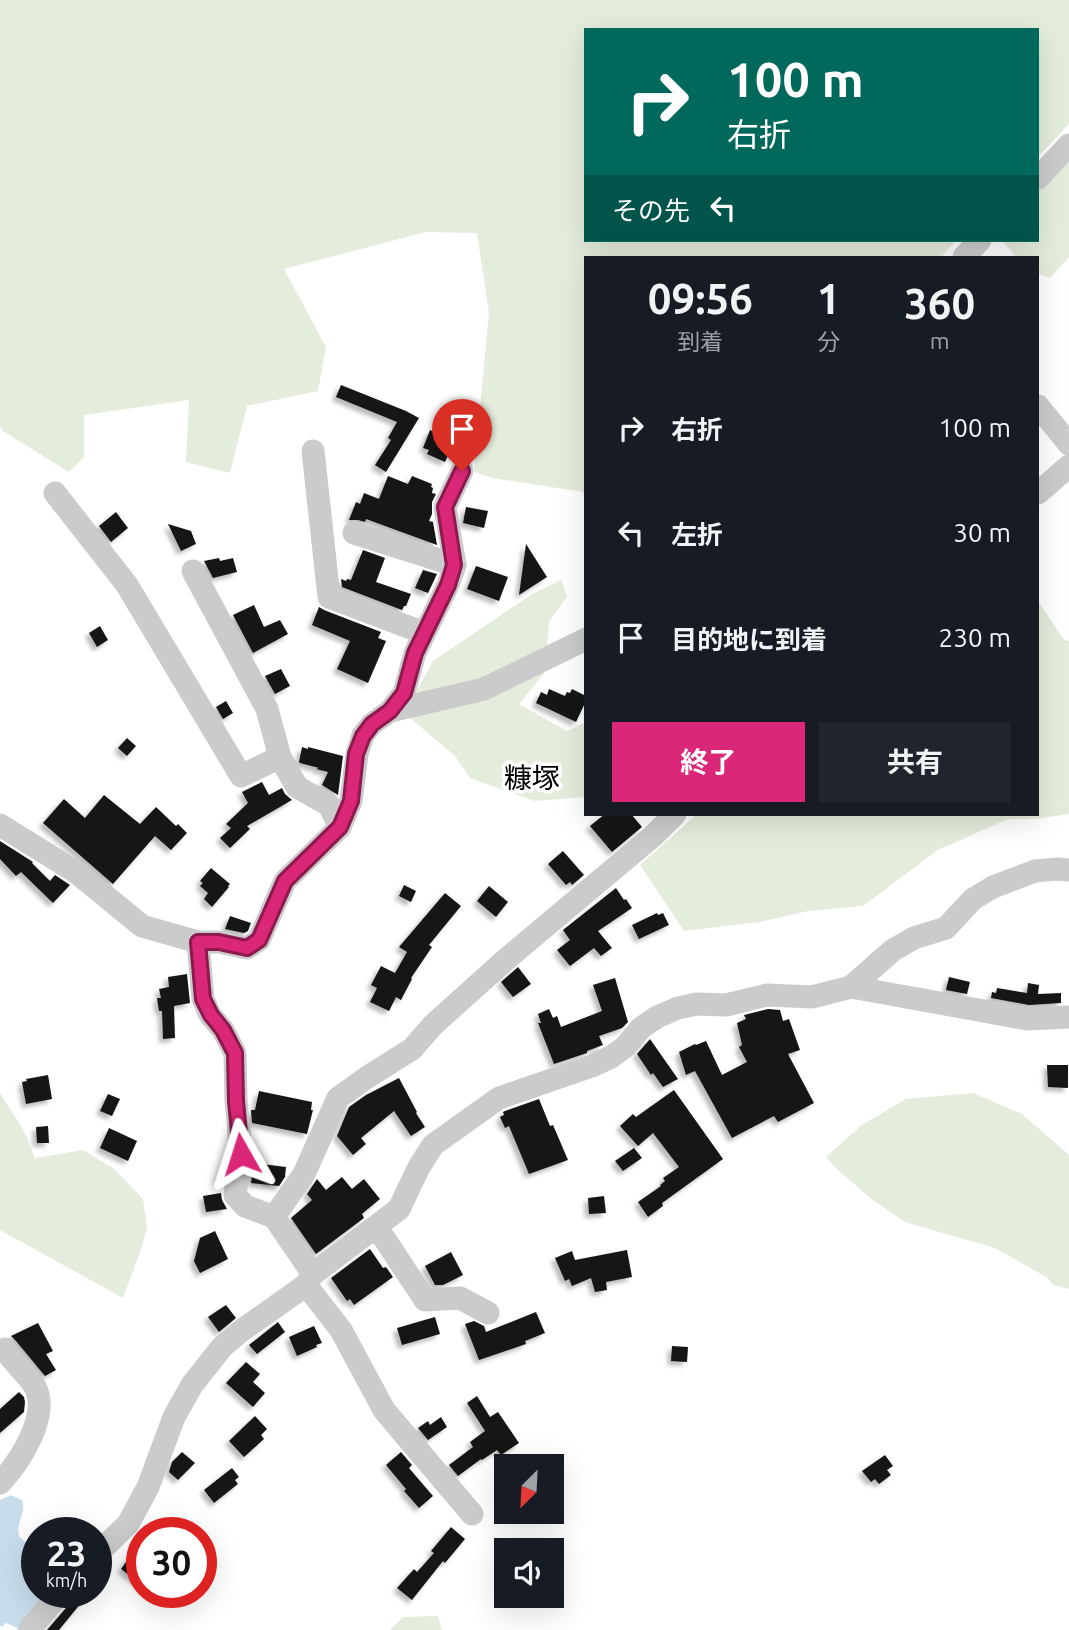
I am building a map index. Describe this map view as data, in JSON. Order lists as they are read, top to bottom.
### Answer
{
  "districts": ["糠塚"],
  "north": "bottom left",
  "page": {
    "turn": ["100 m", "右折"],
    "then": "その先",
    "eta": [
      "09:56",
      "到着",
      "1",
      "分",
      "360",
      "m"
    ],
    "list": [
      {
        "name": "右折",
        "value": "100 m"
      },
      {
        "name": "左折",
        "value": "30 m"
      },
      {
        "name": "目的地に到着",
        "value": "230 m"
      }
    ],
    "buttons": ["終了", "共有"],
    "speed": "23 km/h",
    "limit": "30"
  }
}
